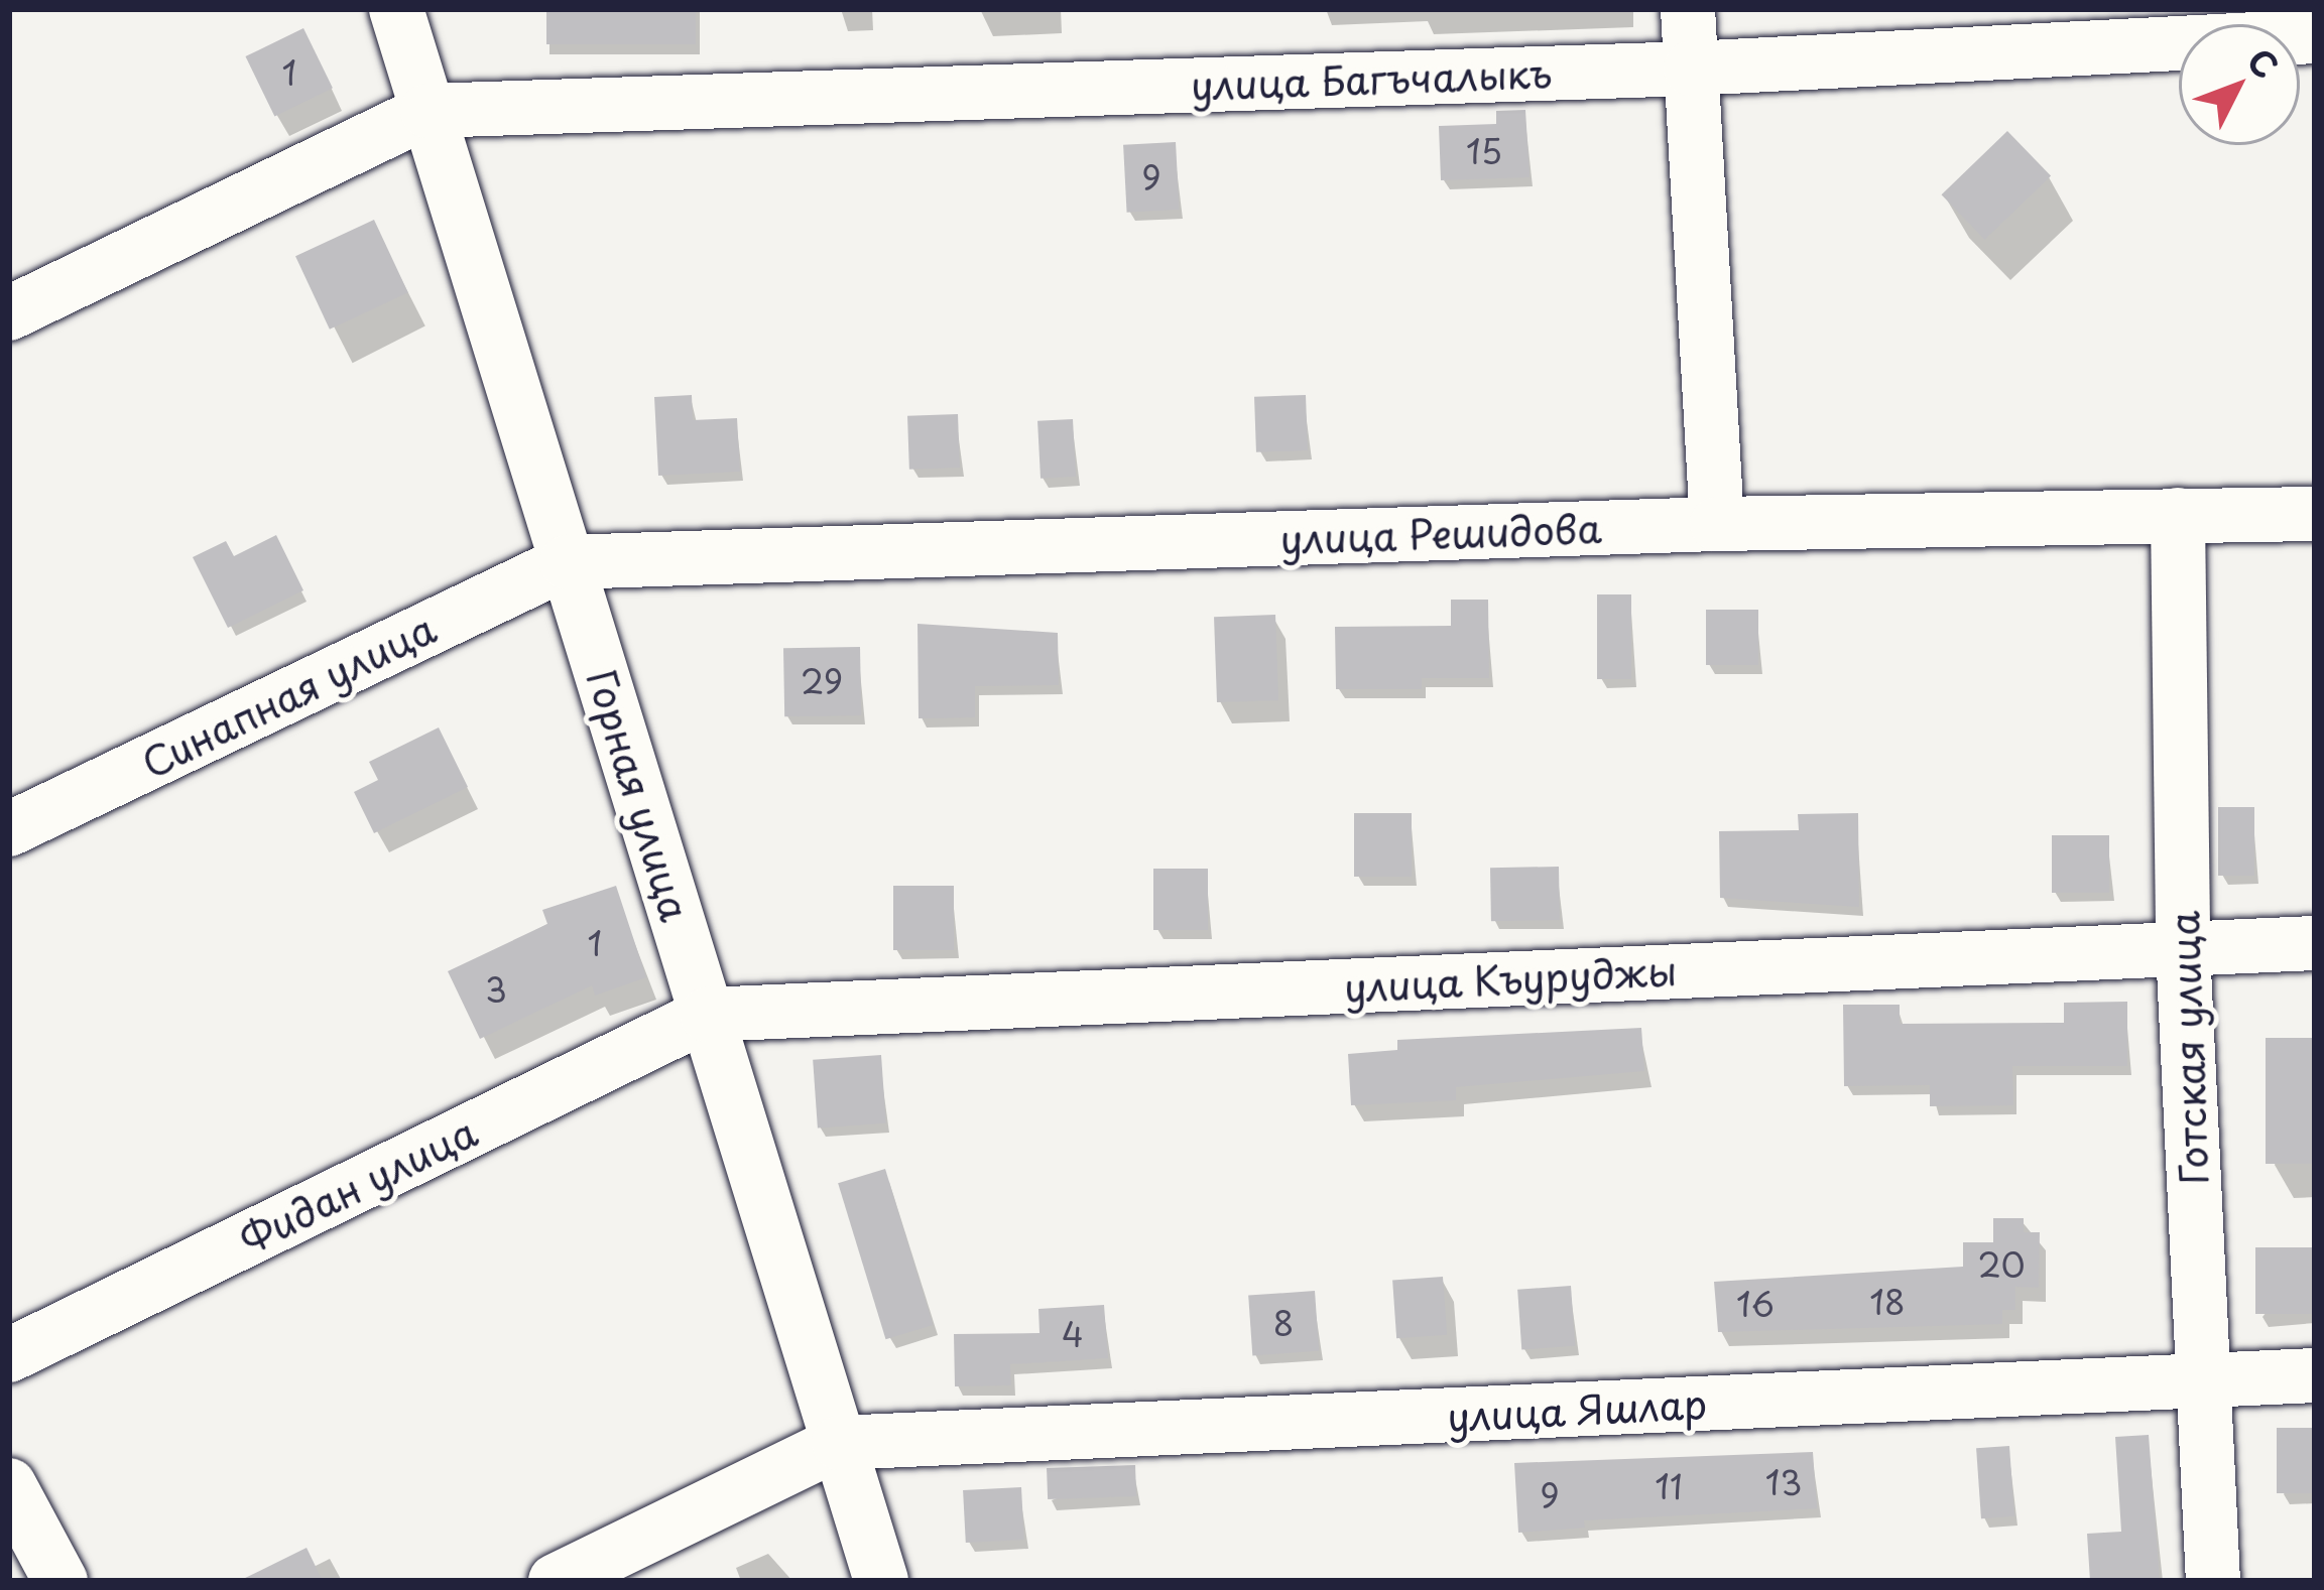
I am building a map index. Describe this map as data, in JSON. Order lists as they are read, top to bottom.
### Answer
{
  "streets": {
    "street": [
      "улица Багъчалыкъ",
      "улица Решидова",
      "Синапная улица",
      "Горная улица",
      "улица Къуруджы",
      "Готская улица",
      "Фидан улица",
      "улица Яшлар"
    ]
  },
  "crossings": [
    ["улица Багъчалыкъ", "Горная улица"],
    ["улица Решидова", "Синапная улица"],
    ["улица Решидова", "Горная улица"],
    ["улица Решидова", "Готская улица"],
    ["Синапная улица", "Горная улица"],
    ["Горная улица", "улица Къуруджы"],
    ["Горная улица", "Фидан улица"],
    ["Горная улица", "улица Яшлар"],
    ["улица Къуруджы", "Готская улица"],
    ["улица Къуруджы", "Фидан улица"],
    ["Готская улица", "улица Яшлар"]
  ],
  "house_numbers": [
    "1",
    "15",
    "9",
    "29",
    "1",
    "3",
    "20",
    "18",
    "16",
    "8",
    "4",
    "13",
    "11",
    "9"
  ],
  "north": "top right"
}
